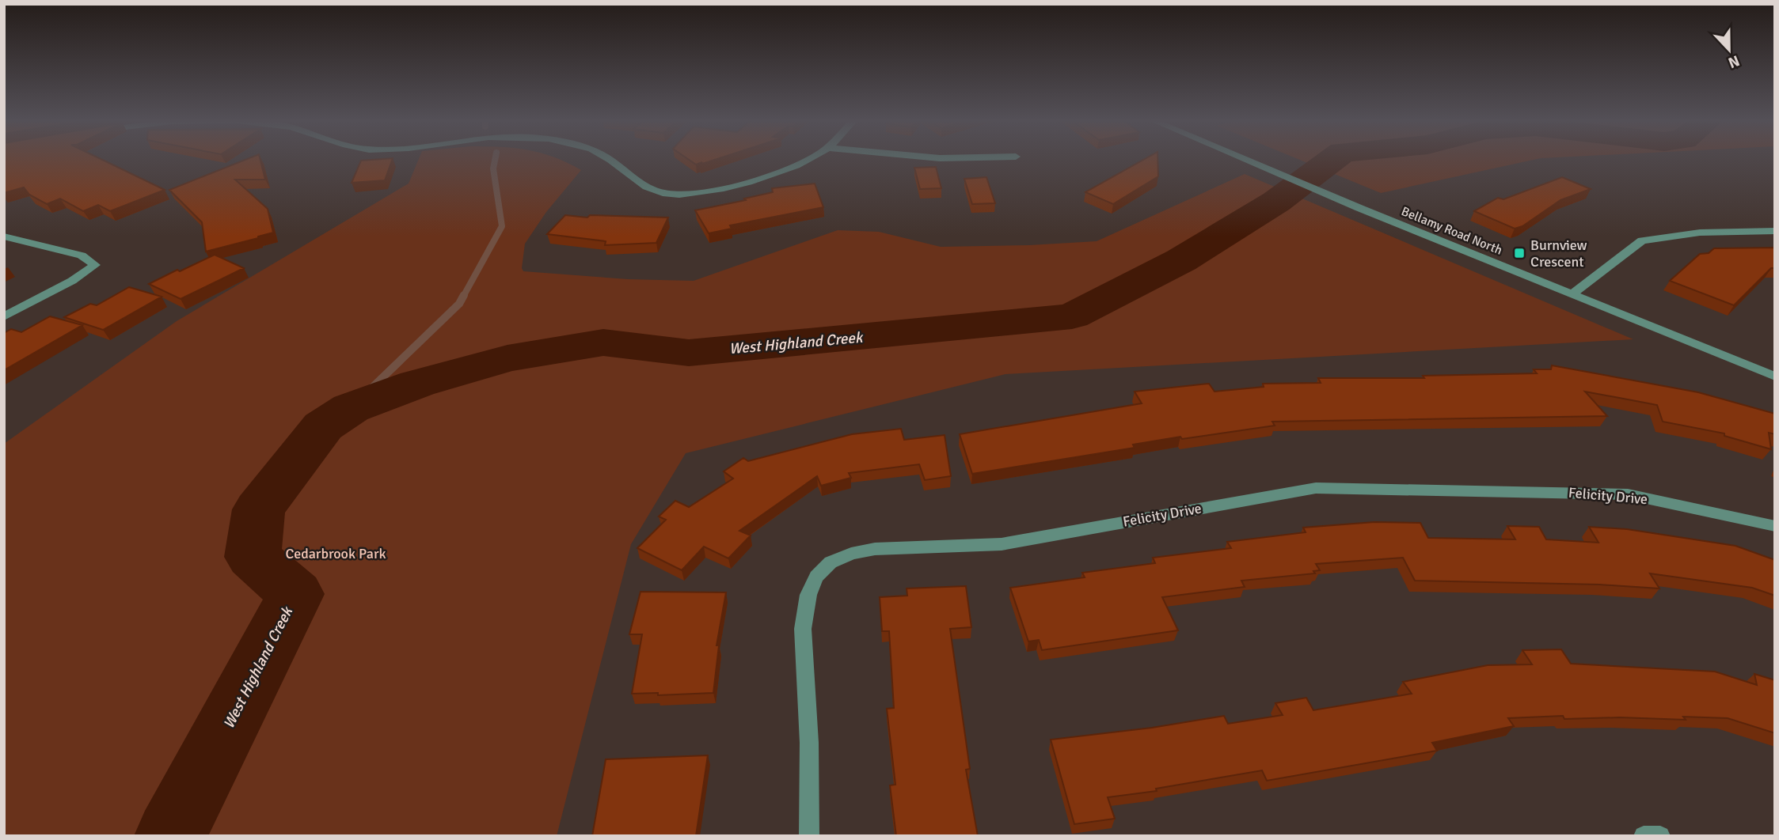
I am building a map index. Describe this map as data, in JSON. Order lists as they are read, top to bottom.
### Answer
{
  "streets": {
    "street": ["Bellamy Road North", "Felicity Drive"]
  },
  "water": ["West Highland Creek"],
  "parks": ["Cedarbrook Park"],
  "places": {
    "transit": ["Burnview Crescent"]
  },
  "north": "bottom"
}
